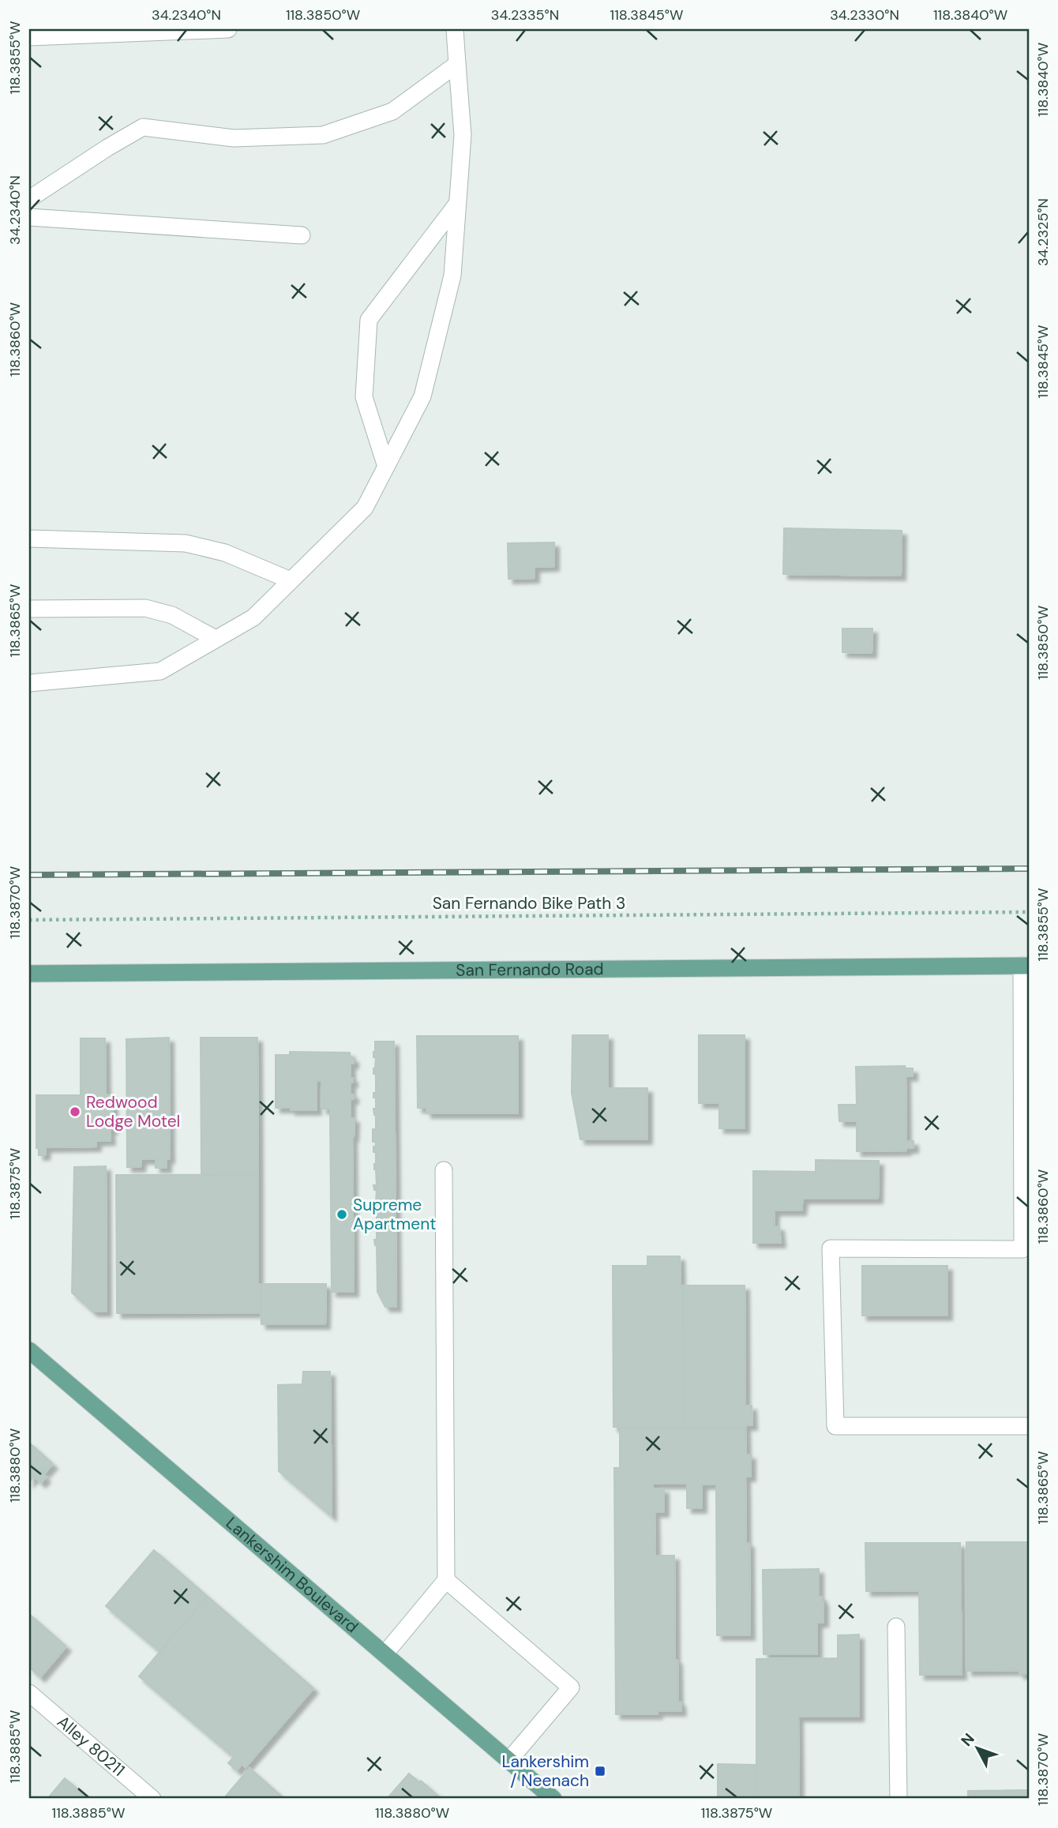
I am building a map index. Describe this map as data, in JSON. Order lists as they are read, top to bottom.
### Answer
{
  "streets": {
    "main road": ["San Fernando Road", "Lankershim Boulevard"],
    "lane": ["Alley 80211"],
    "path": ["San Fernando Bike Path 3"]
  },
  "places": {
    "other": ["Redwood Lodge Motel", "Supreme Apartment"],
    "transit": ["Lankershim / Neenach"]
  },
  "north": "top left",
  "coordinates": [
    "34.2340°N",
    "118.3850°W",
    "34.2335°N",
    "118.3845°W",
    "34.2330°N",
    "118.3840°W",
    "118.3855°W",
    "34.2325°N",
    "118.3860°W",
    "118.3865°W",
    "118.3870°W",
    "118.3875°W",
    "118.3880°W",
    "118.3885°W"
  ]
}
